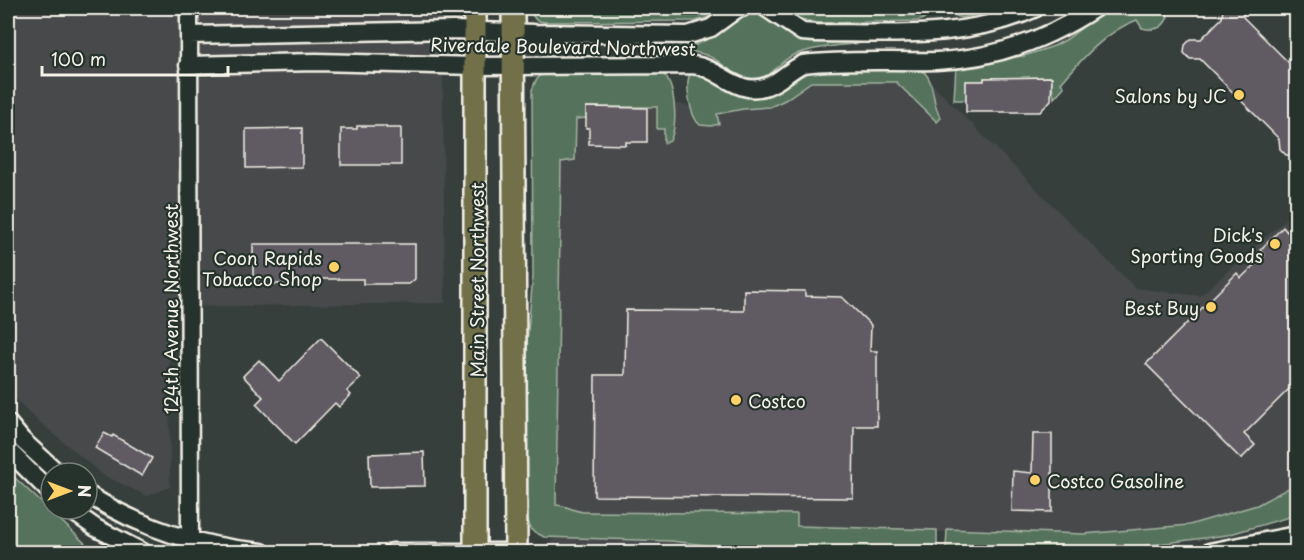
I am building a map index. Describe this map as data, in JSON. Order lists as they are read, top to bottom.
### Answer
{
  "streets": {
    "main road": ["Main Street Northwest"],
    "street": ["Riverdale Boulevard Northwest", "124th Avenue Northwest"]
  },
  "crossings": [
    ["Riverdale Boulevard Northwest", "Main Street Northwest"],
    ["Riverdale Boulevard Northwest", "124th Avenue Northwest"]
  ],
  "places": [
    "Salons by JC",
    "Dick's Sporting Goods",
    "Coon Rapids Tobacco Shop",
    "Best Buy",
    "Costco",
    "Costco Gasoline"
  ],
  "scale_bar": "100 m",
  "north": "right"
}
